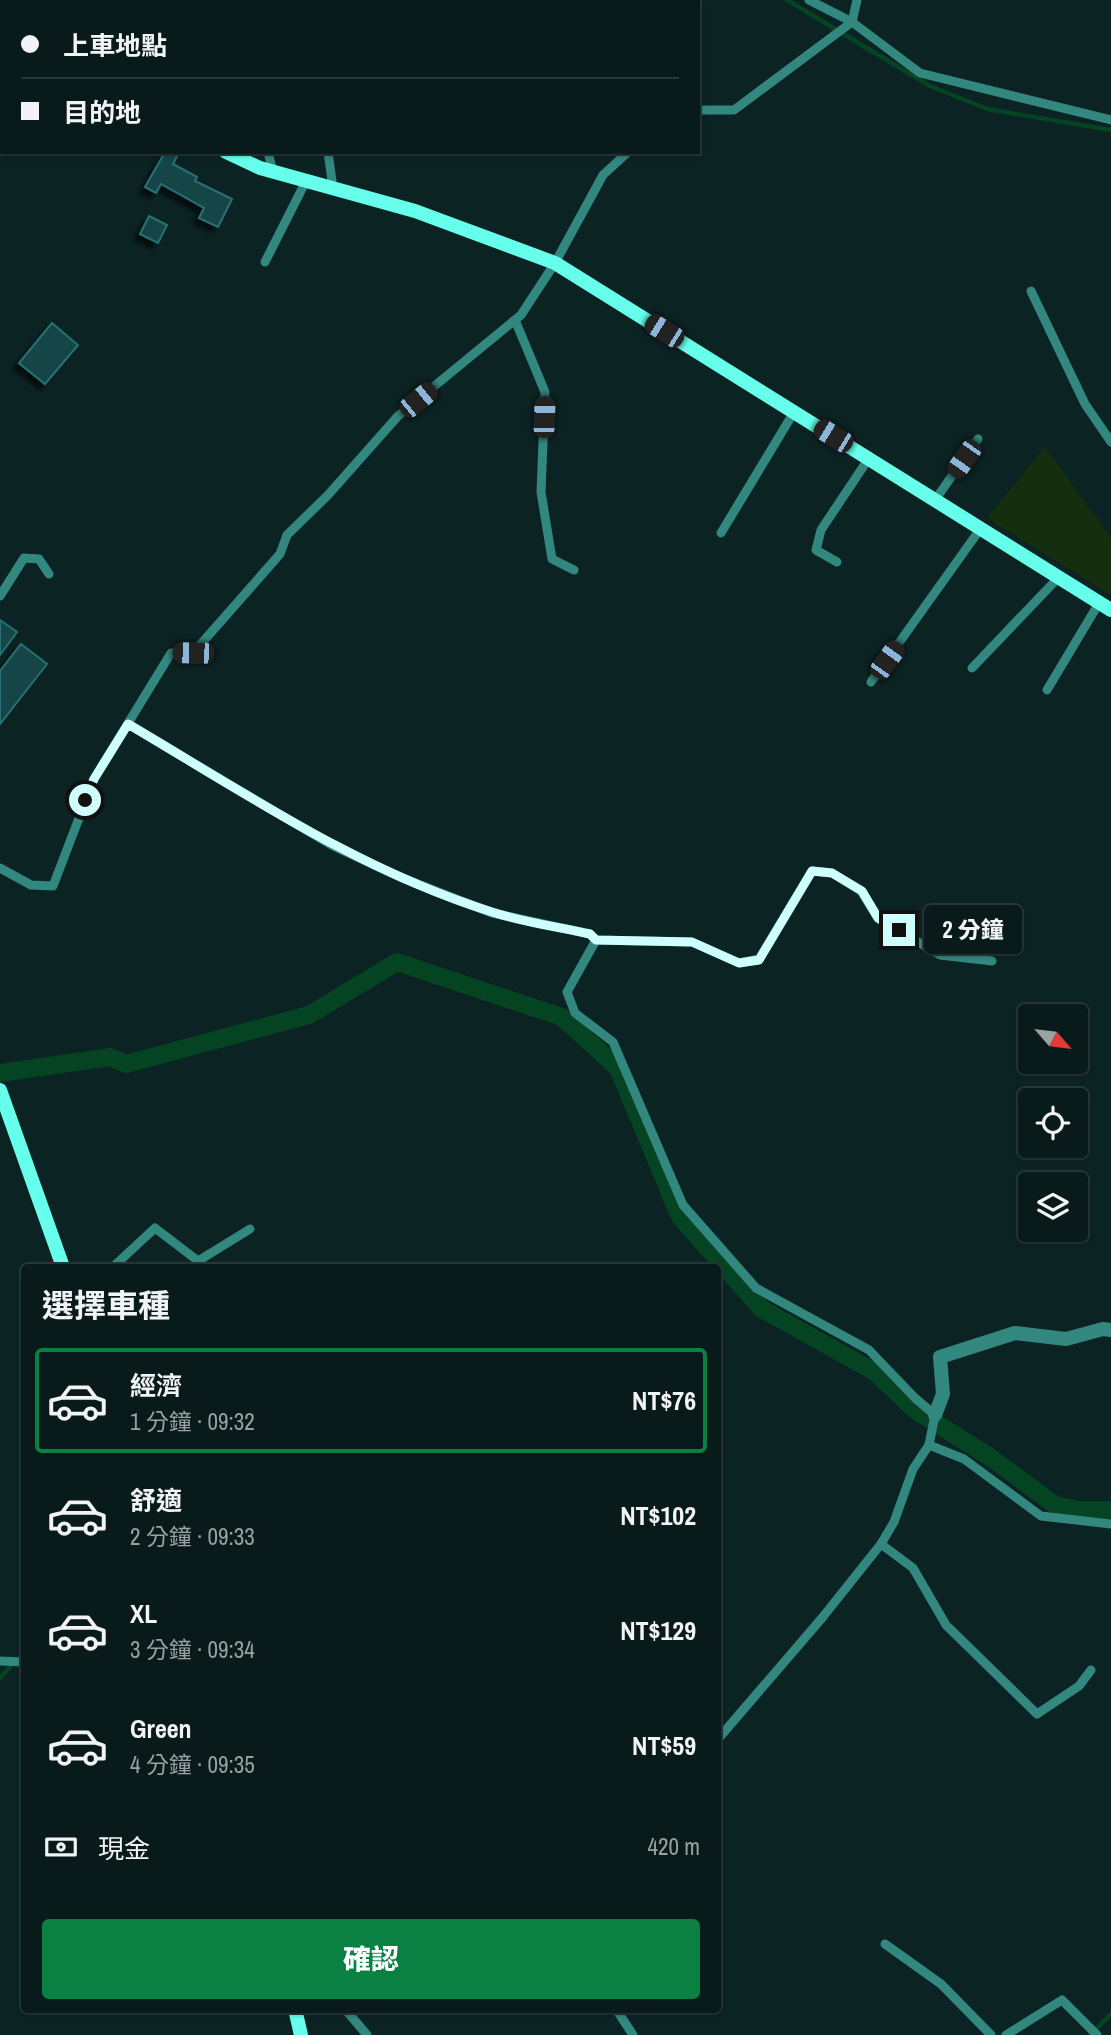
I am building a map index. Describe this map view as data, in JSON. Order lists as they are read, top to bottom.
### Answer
{
  "north": "bottom right",
  "page": {
    "banner": ["上車地點", "目的地"],
    "bubble": "2 分鐘",
    "heading": "選擇車種",
    "list": [
      {
        "name": "經濟",
        "note": "1 分鐘 · 09:32",
        "value": "NT$76"
      },
      {
        "name": "舒適",
        "note": "2 分鐘 · 09:33",
        "value": "NT$102"
      },
      {
        "name": "XL",
        "note": "3 分鐘 · 09:34",
        "value": "NT$129"
      },
      {
        "name": "Green",
        "note": "4 分鐘 · 09:35",
        "value": "NT$59"
      }
    ],
    "pay": ["現金", "420 m"],
    "buttons": "確認"
  }
}
